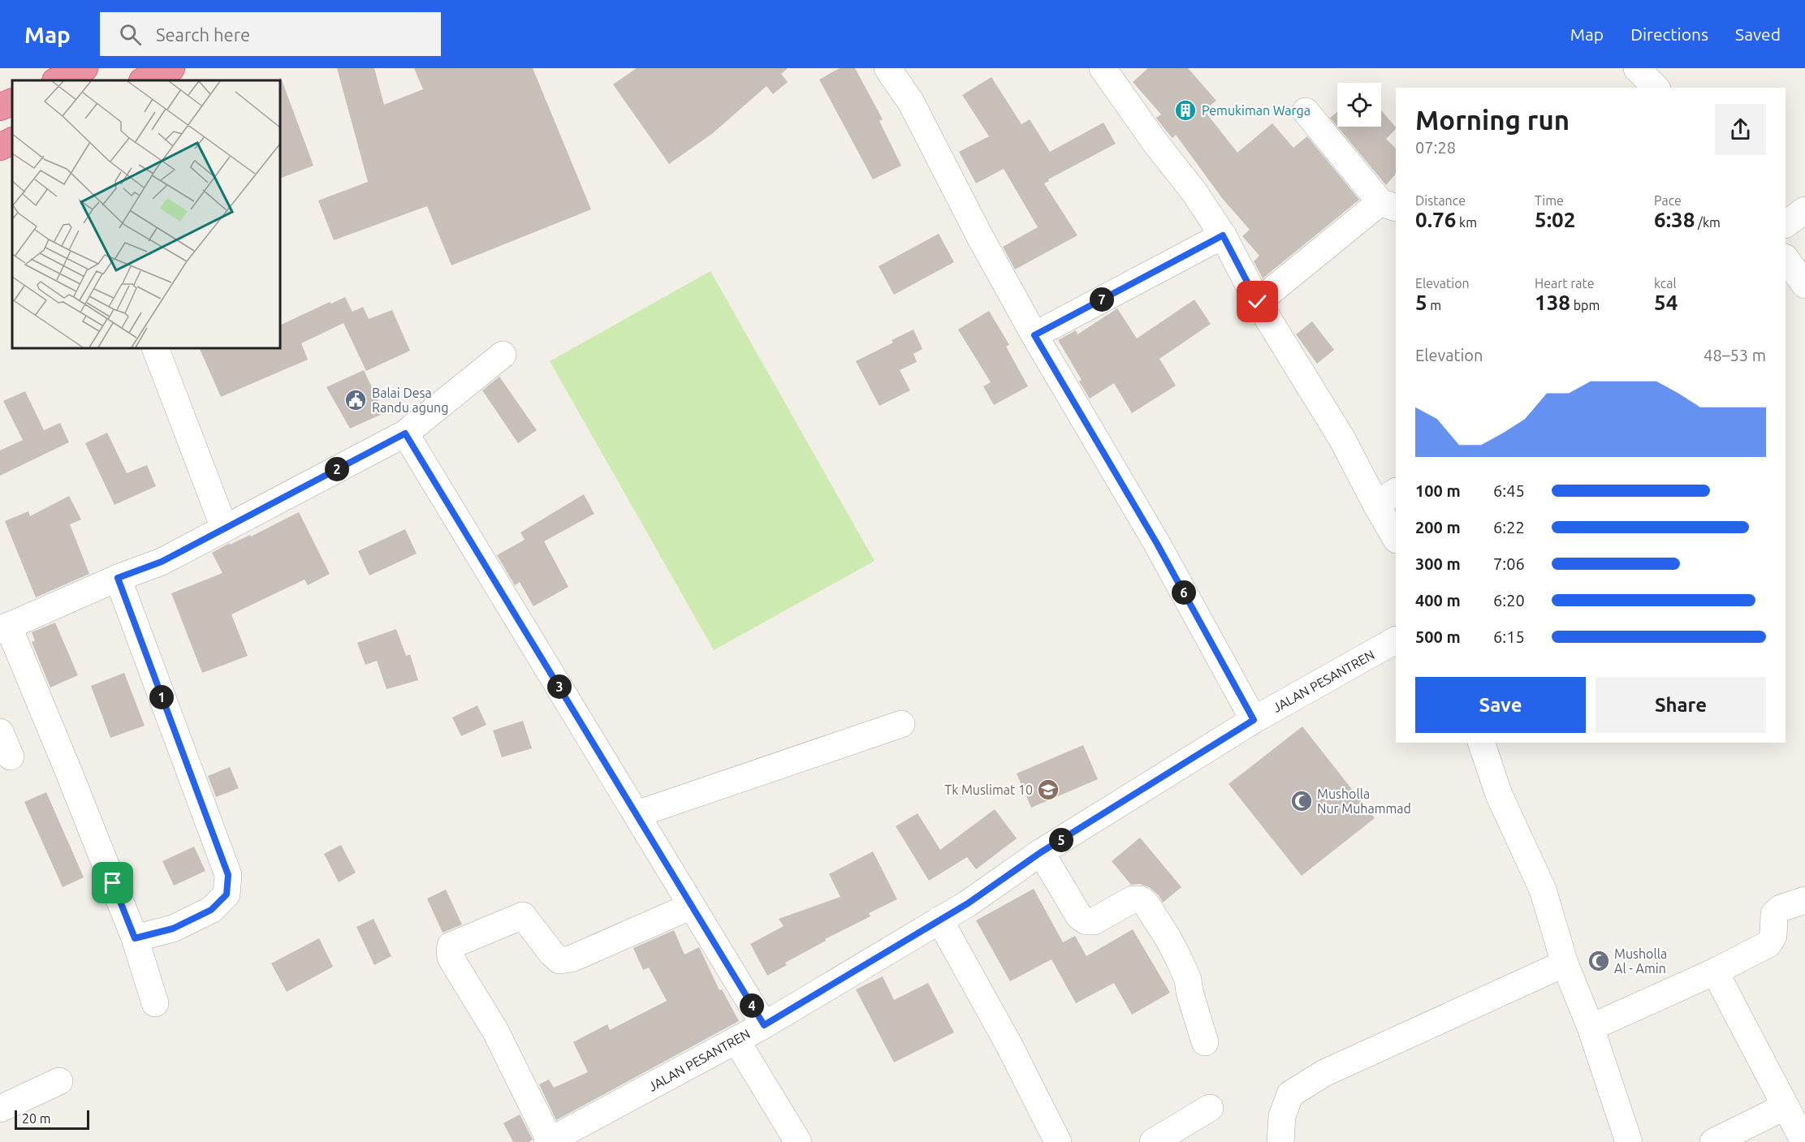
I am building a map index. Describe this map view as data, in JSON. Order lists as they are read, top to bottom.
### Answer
{
  "streets": {
    "street": ["JALAN PESANTREN"]
  },
  "places": {
    "building": ["Pemukiman Warga"],
    "public building": ["Balai Desa Randu agung"],
    "school or university": ["Tk Muslimat 10"],
    "mosque": ["Musholla Nur Muhammad", "Musholla Al - Amin"]
  },
  "scale_bar": "20 m",
  "page": {
    "header": "Map",
    "search": "Search here",
    "nav": ["Map", "Directions", "Saved"],
    "heading": ["Morning run", "07:28"],
    "stats": [
      ["Distance", "0.76 km"],
      ["Time", "5:02"],
      ["Pace", "6:38 /km"],
      ["Elevation", "5 m"],
      ["Heart rate", "138 bpm"],
      ["kcal", "54"]
    ],
    "pins": [
      "7",
      "2",
      "6",
      "3",
      "1",
      "5",
      "4"
    ],
    "chart": ["Elevation", "48–53 m"],
    "list": [
      {
        "name": "100 m",
        "note": "6:45"
      },
      {
        "name": "200 m",
        "note": "6:22"
      },
      {
        "name": "300 m",
        "note": "7:06"
      },
      {
        "name": "400 m",
        "note": "6:20"
      },
      {
        "name": "500 m",
        "note": "6:15"
      }
    ],
    "buttons": ["Save", "Share"],
    "scale": "20 m"
  }
}
